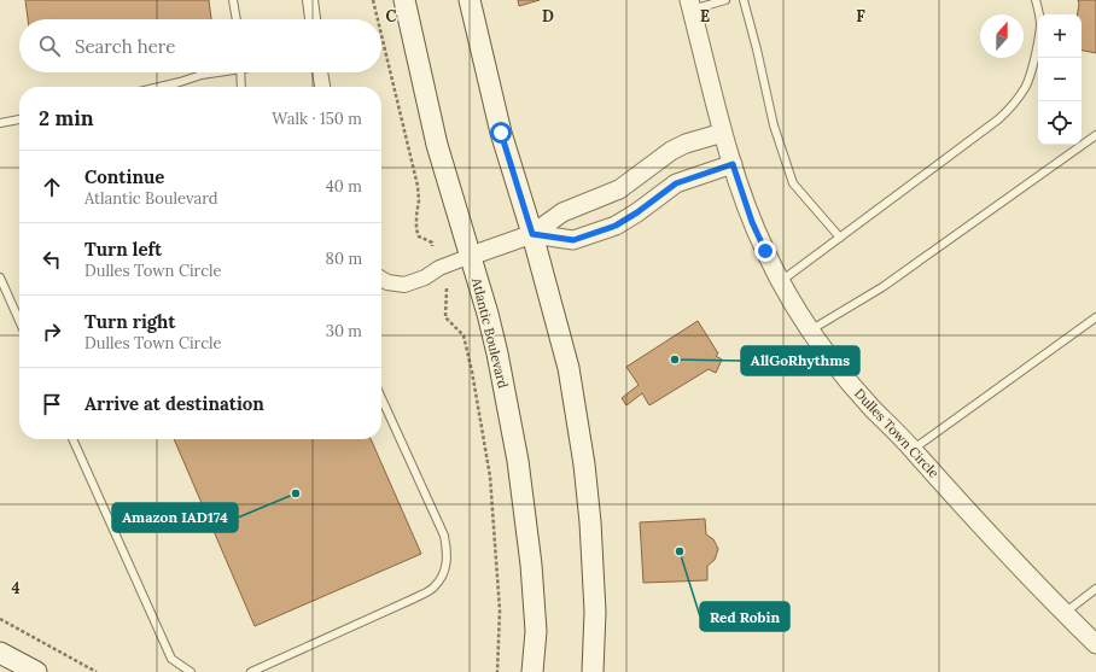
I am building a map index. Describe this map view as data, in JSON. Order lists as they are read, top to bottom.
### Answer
{
  "streets": {
    "main road": ["Atlantic Boulevard"],
    "street": ["Dulles Town Circle"]
  },
  "places": ["AllGoRhythms", "Amazon IAD174", "Red Robin"],
  "north": "top",
  "page": {
    "map_buttons": ["+", "−"],
    "search": "Search here",
    "heading": ["2 min", "Walk · 150 m"],
    "list": [
      ["Continue", "Atlantic Boulevard", "40 m"],
      ["Turn left", "Dulles Town Circle", "80 m"],
      ["Turn right", "Dulles Town Circle", "30 m"],
      "Arrive at destination"
    ]
  },
  "grid": {
    "columns": [
      "C",
      "D",
      "E",
      "F"
    ],
    "rows": ["4"]
  }
}
